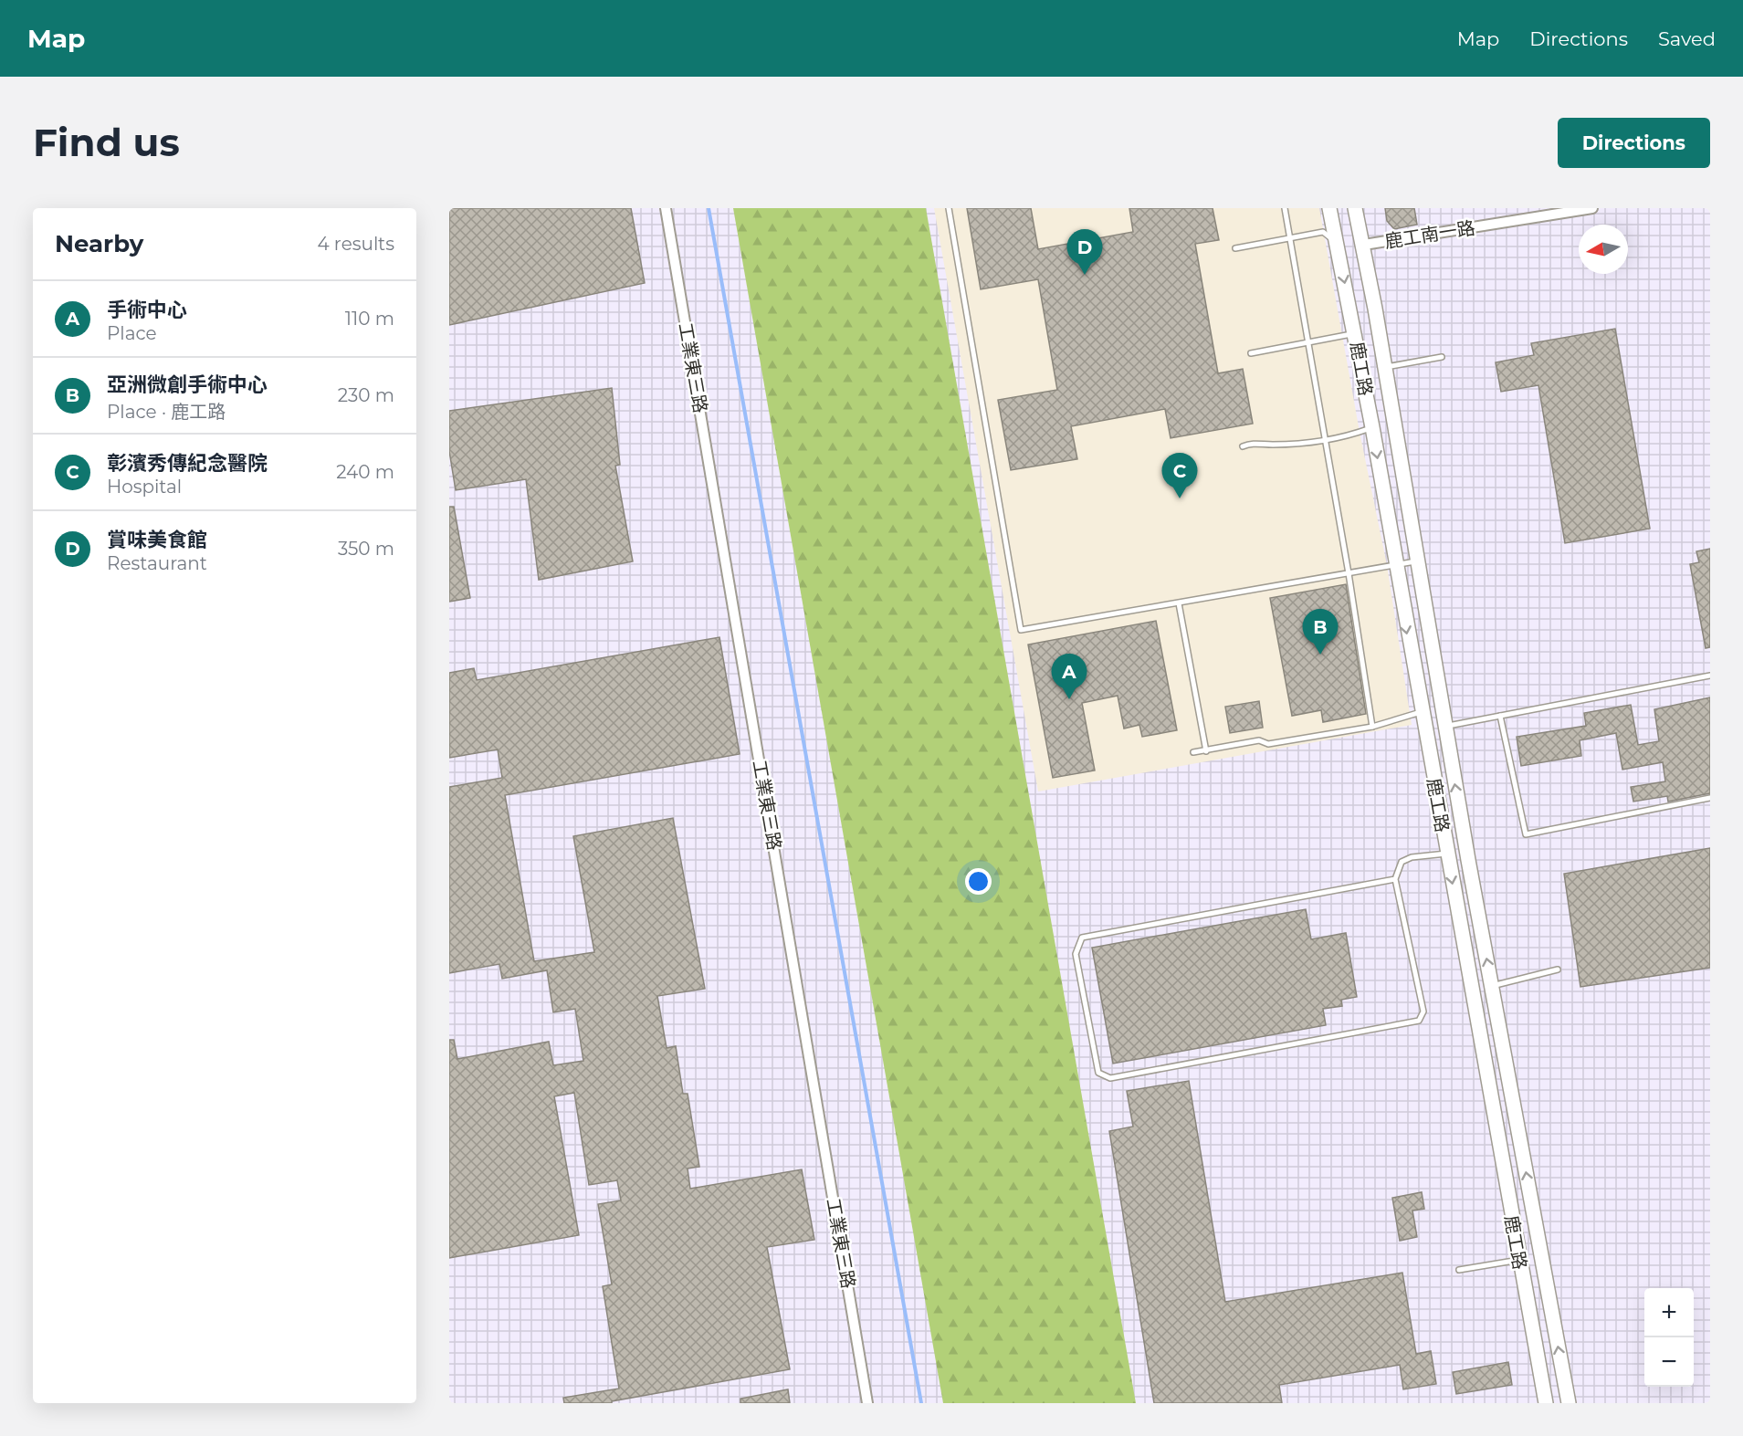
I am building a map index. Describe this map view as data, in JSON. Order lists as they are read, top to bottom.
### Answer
{
  "streets": {
    "street": ["鹿工南一路", "工業東三路", "鹿工路"]
  },
  "crossings": [
    ["鹿工南一路", "鹿工路"]
  ],
  "north": "left",
  "page": {
    "header": "Map",
    "nav": ["Map", "Directions", "Saved"],
    "buttons": "Directions",
    "title": "Find us",
    "heading": ["Nearby", "4 results"],
    "pins": [
      "D",
      "C",
      "B",
      "A"
    ],
    "list": [
      {
        "mark": "A",
        "name": "手術中心",
        "note": "Place",
        "value": "110 m"
      },
      {
        "mark": "B",
        "name": "亞洲微創手術中心",
        "note": "Place · 鹿工路",
        "value": "230 m"
      },
      {
        "mark": "C",
        "name": "彰濱秀傳紀念醫院",
        "note": "Hospital",
        "value": "240 m"
      },
      {
        "mark": "D",
        "name": "賞味美食館",
        "note": "Restaurant",
        "value": "350 m"
      }
    ],
    "map_buttons": ["+", "−"]
  }
}
